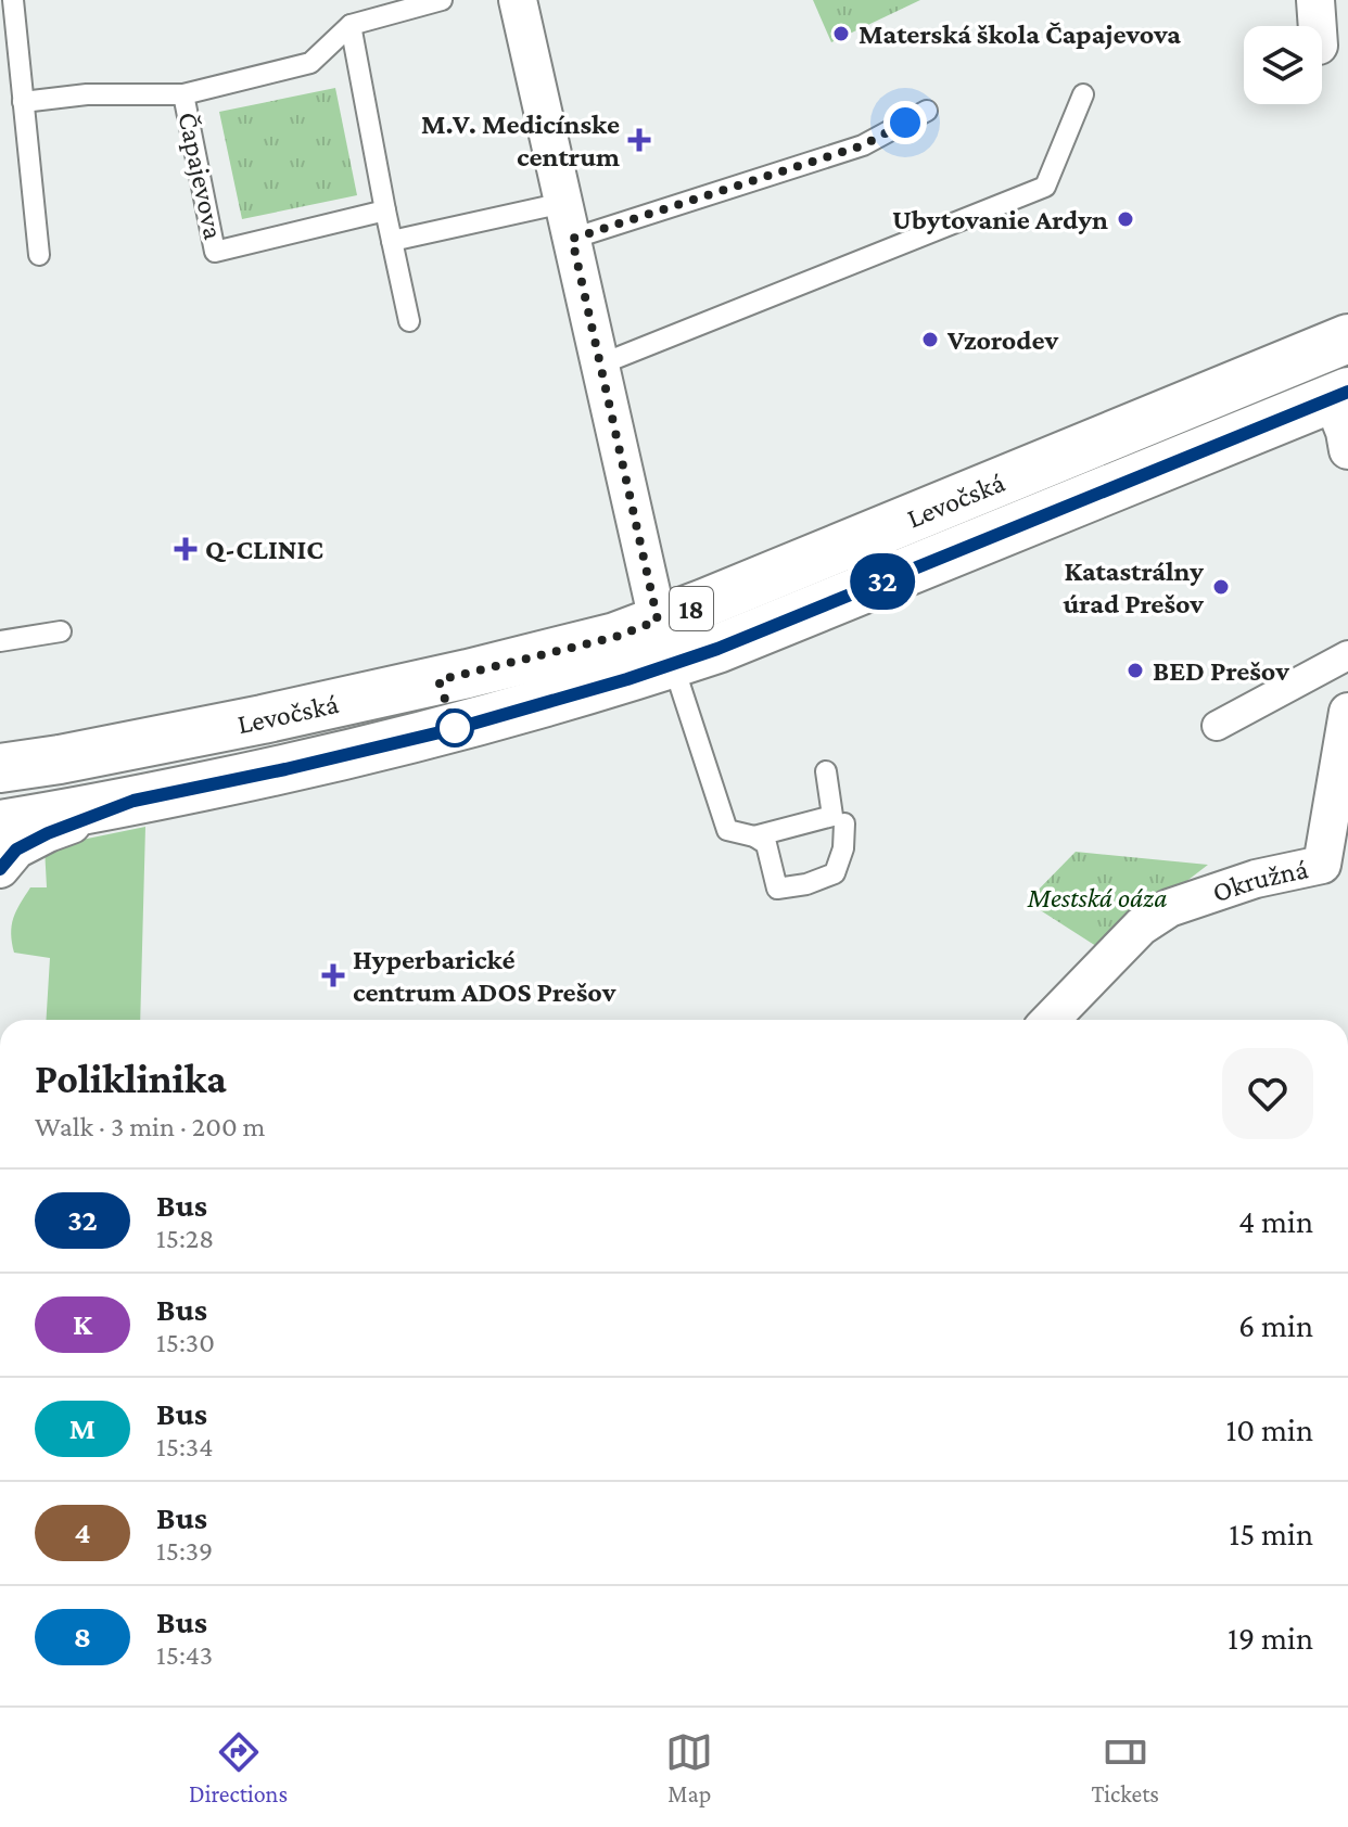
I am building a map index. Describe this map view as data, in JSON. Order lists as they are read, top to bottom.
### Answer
{
  "streets": {
    "main road": ["Levočská", "18"],
    "street": ["Okružná"],
    "lane": ["Čapajevova"]
  },
  "parks": ["Mestská oáza"],
  "places": {
    "other": [
      "Materská škola Čapajevova",
      "Ubytovanie Ardyn",
      "Vzorodev",
      "Katastrálny úrad Prešov",
      "BED Prešov"
    ],
    "health": ["M.V. Medicínske centrum", "Q-CLINIC", "Hyperbarické centrum ADOS Prešov"]
  },
  "lines": ["bus line 32"],
  "page": {
    "on_map": "32",
    "heading": ["Poliklinika", "Walk · 3 min · 200 m"],
    "list": [
      {
        "mark": "32",
        "name": "Bus",
        "note": "15:28",
        "value": "4 min"
      },
      {
        "mark": "K",
        "name": "Bus",
        "note": "15:30",
        "value": "6 min"
      },
      {
        "mark": "M",
        "name": "Bus",
        "note": "15:34",
        "value": "10 min"
      },
      {
        "mark": "4",
        "name": "Bus",
        "note": "15:39",
        "value": "15 min"
      },
      {
        "mark": "8",
        "name": "Bus",
        "note": "15:43",
        "value": "19 min"
      }
    ],
    "tabs": ["Directions", "Map", "Tickets"]
  }
}
